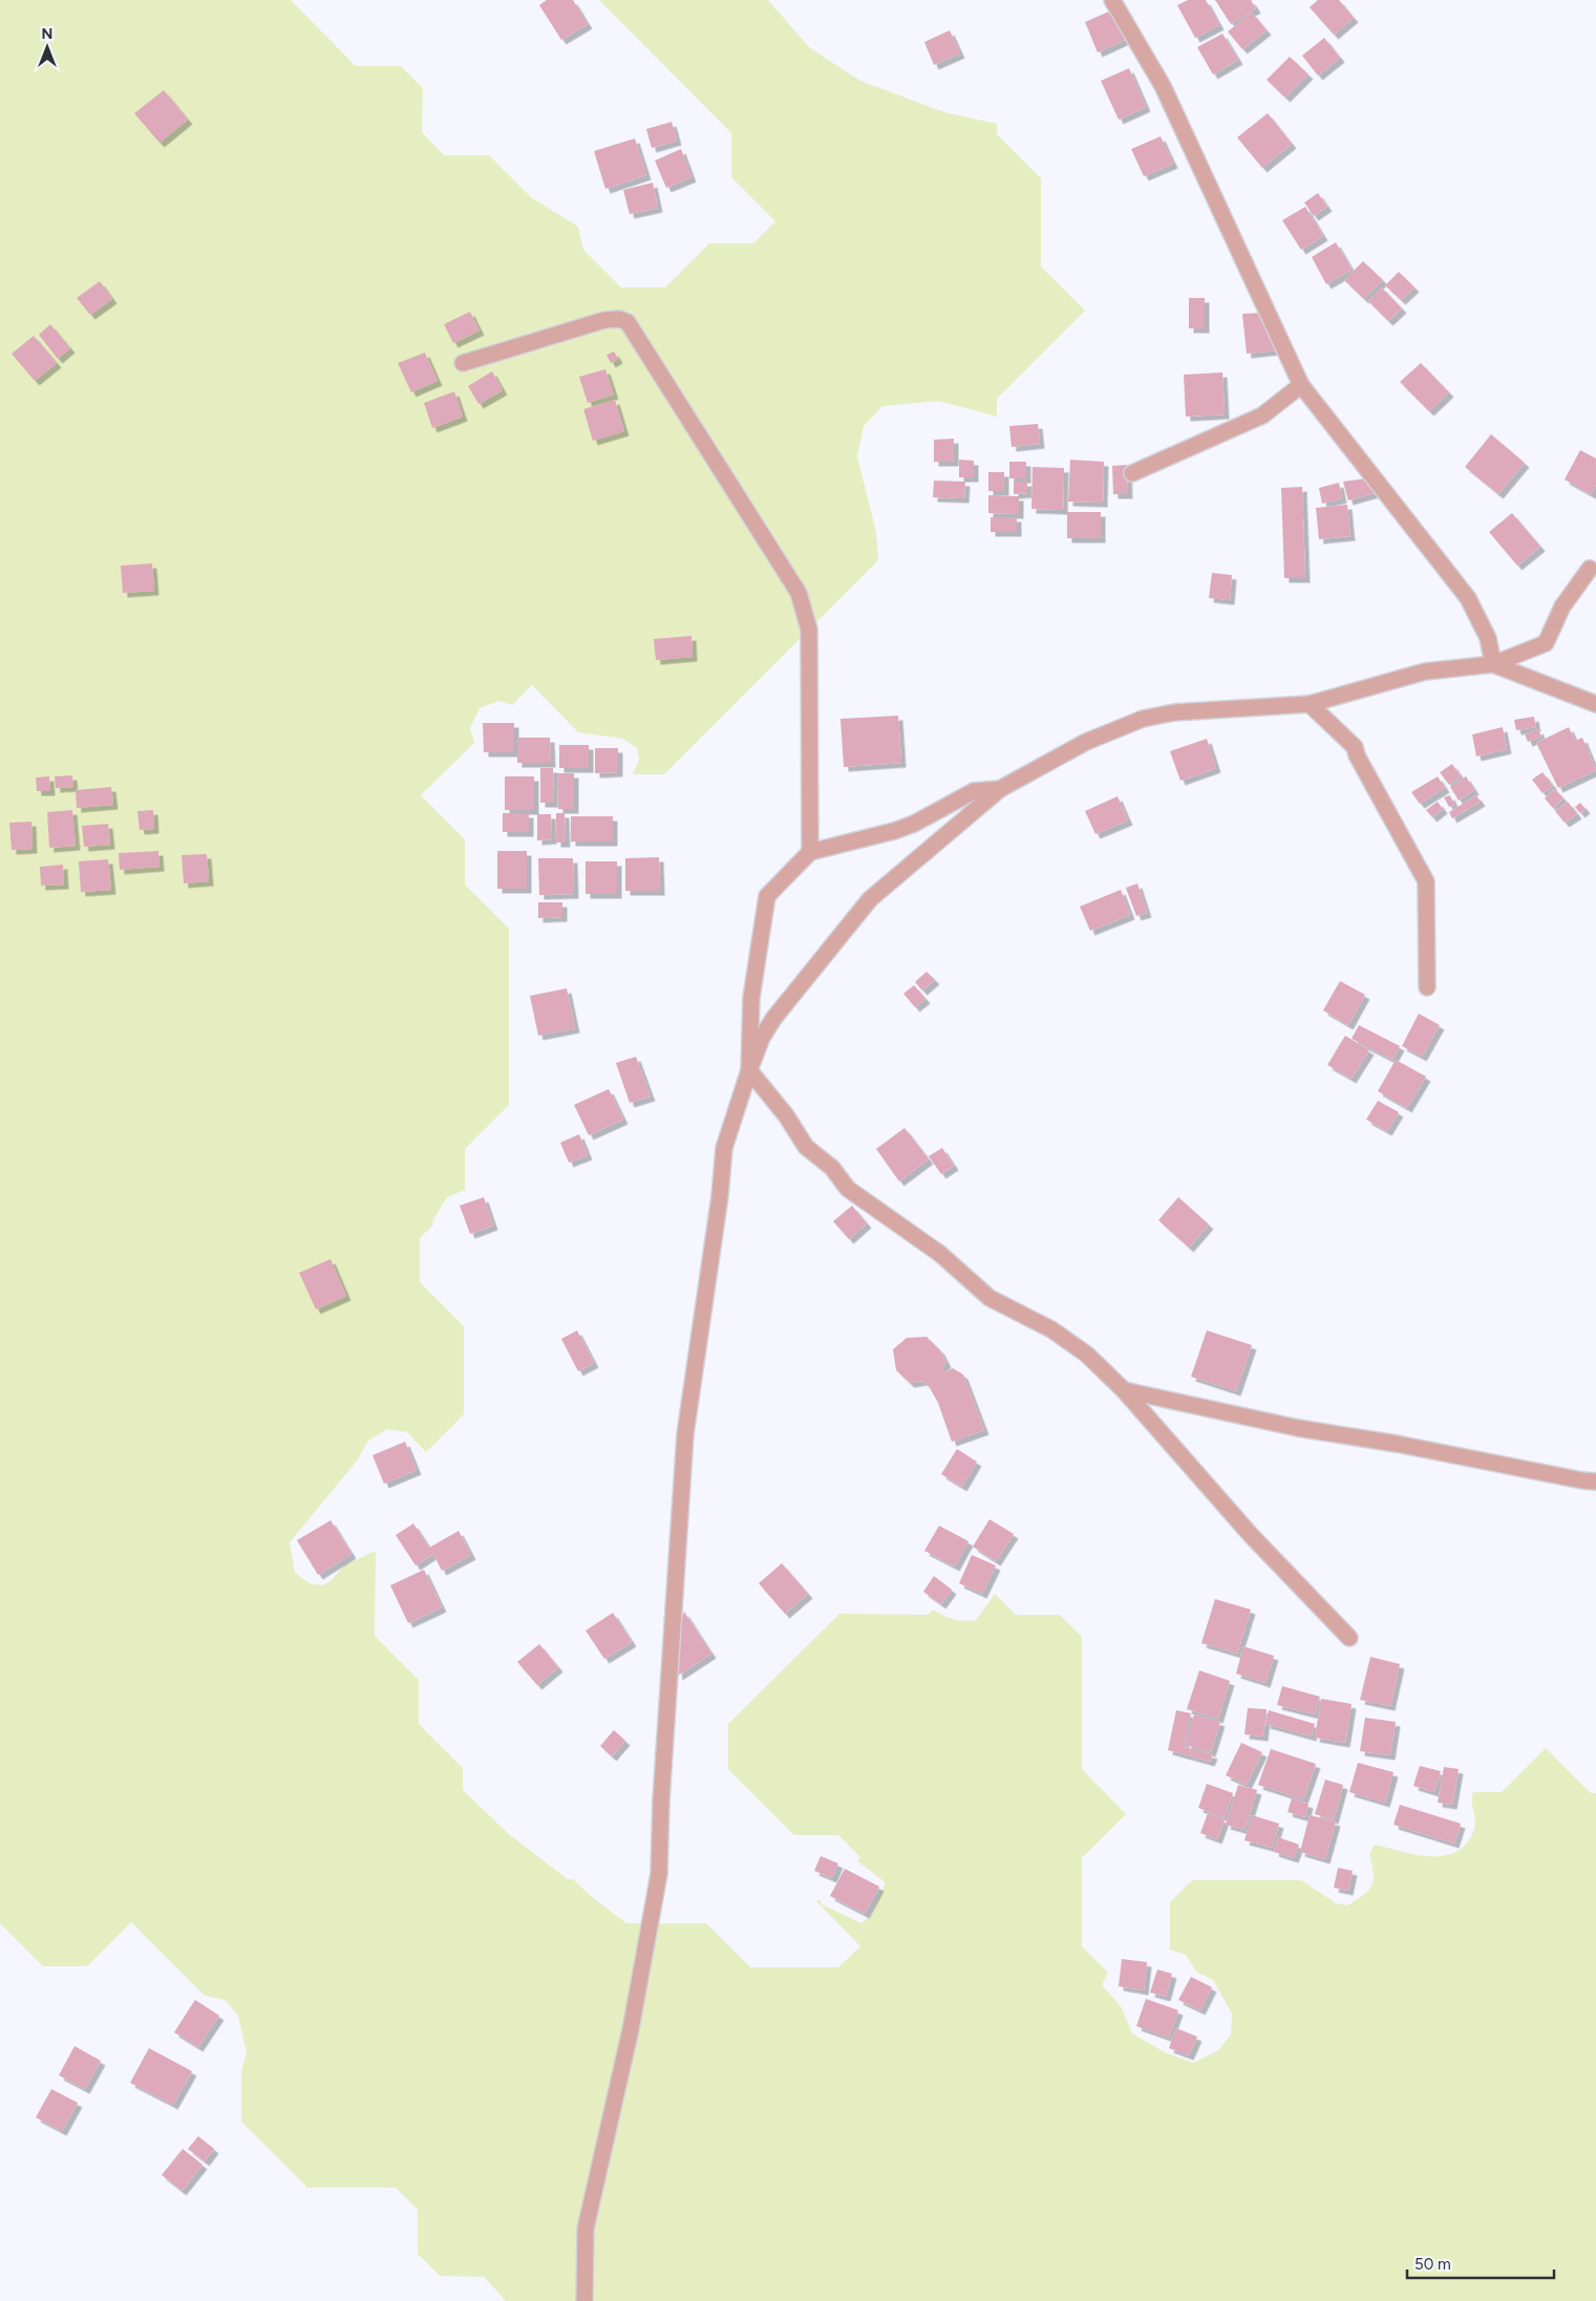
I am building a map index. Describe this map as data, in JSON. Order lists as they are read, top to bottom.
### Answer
{
  "scale_bar": "50 m",
  "north": "top"
}
